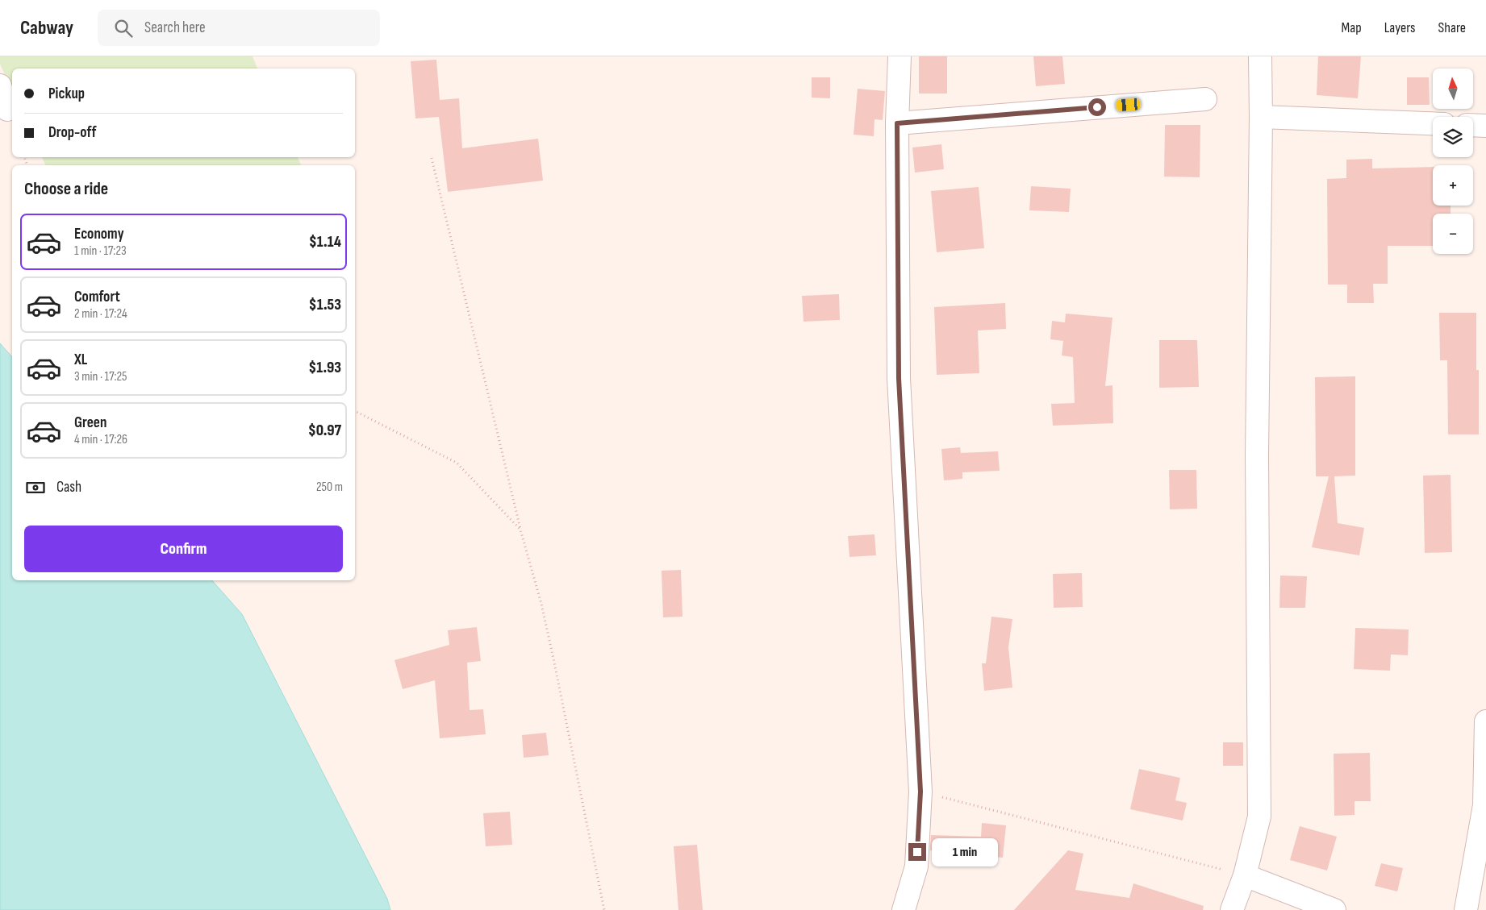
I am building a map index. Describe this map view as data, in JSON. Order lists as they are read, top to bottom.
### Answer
{
  "north": "top",
  "page": {
    "header": "Cabway",
    "search": "Search here",
    "nav": ["Map", "Layers", "Share"],
    "map_buttons": ["+", "−"],
    "banner": ["Pickup", "Drop-off"],
    "heading": "Choose a ride",
    "list": [
      {
        "name": "Economy",
        "note": "1 min · 17:23",
        "value": "$1.14"
      },
      {
        "name": "Comfort",
        "note": "2 min · 17:24",
        "value": "$1.53"
      },
      {
        "name": "XL",
        "note": "3 min · 17:25",
        "value": "$1.93"
      },
      {
        "name": "Green",
        "note": "4 min · 17:26",
        "value": "$0.97"
      }
    ],
    "pay": ["Cash", "250 m"],
    "buttons": "Confirm",
    "bubble": "1 min"
  }
}
